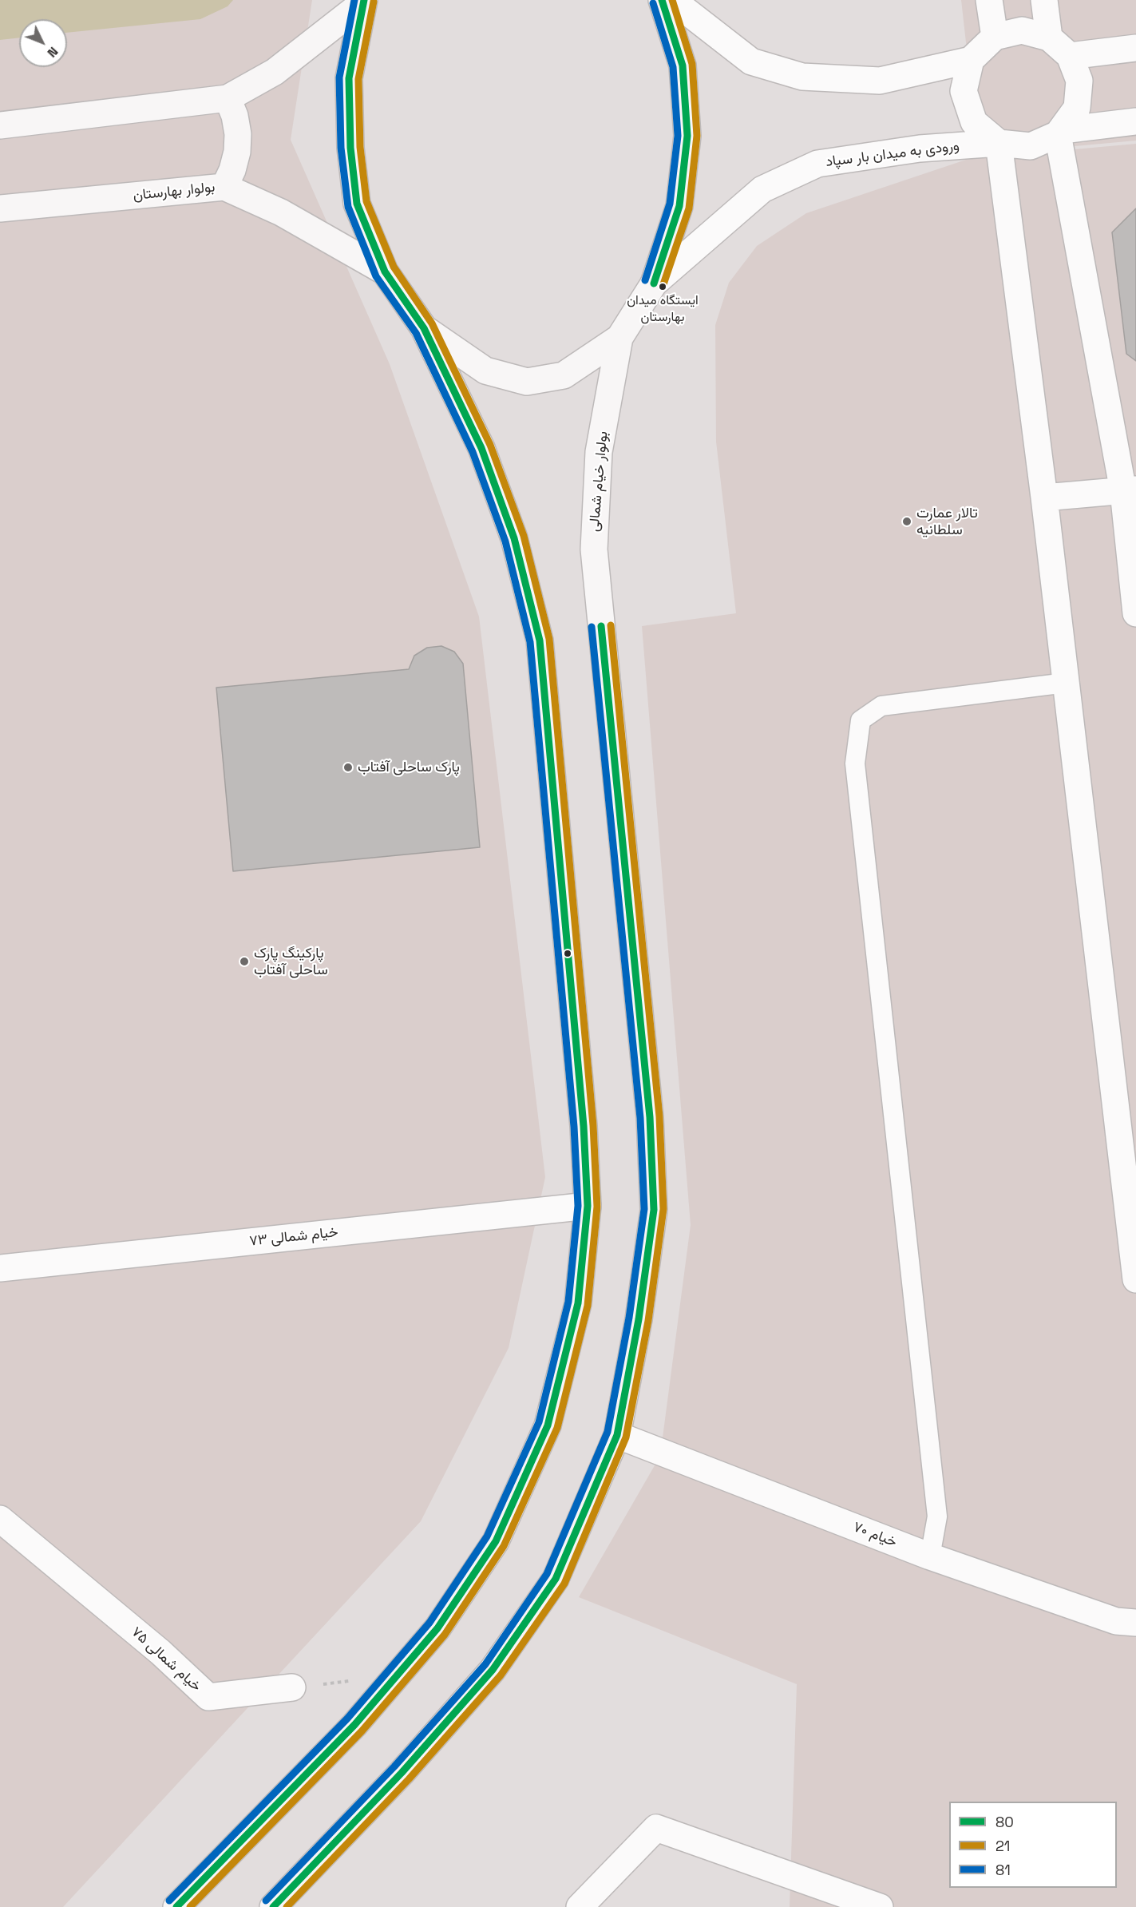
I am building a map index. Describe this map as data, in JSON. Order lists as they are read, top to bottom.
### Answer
{
  "streets": {
    "street": [
      "ورودی به میدان بار سپاد",
      "بولوار بهارستان",
      "بولوار خیام شمالی",
      "خیام شمالی ۷۳",
      "خیام ۷۰",
      "خیام شمالی ۷۵"
    ]
  },
  "crossings": [
    ["بولوار خیام شمالی", "خیام ۷۰"]
  ],
  "places": [
    "ایستگاه میدان بهارستان",
    "تالار عمارت سلطانیه",
    "پارک ساحلی آفتاب",
    "پارکینگ پارک ساحلی آفتاب"
  ],
  "lines": ["transit line 80", "transit line 21", "transit line 81"],
  "legend": ["80", "21", "81"],
  "north": "bottom right"
}
